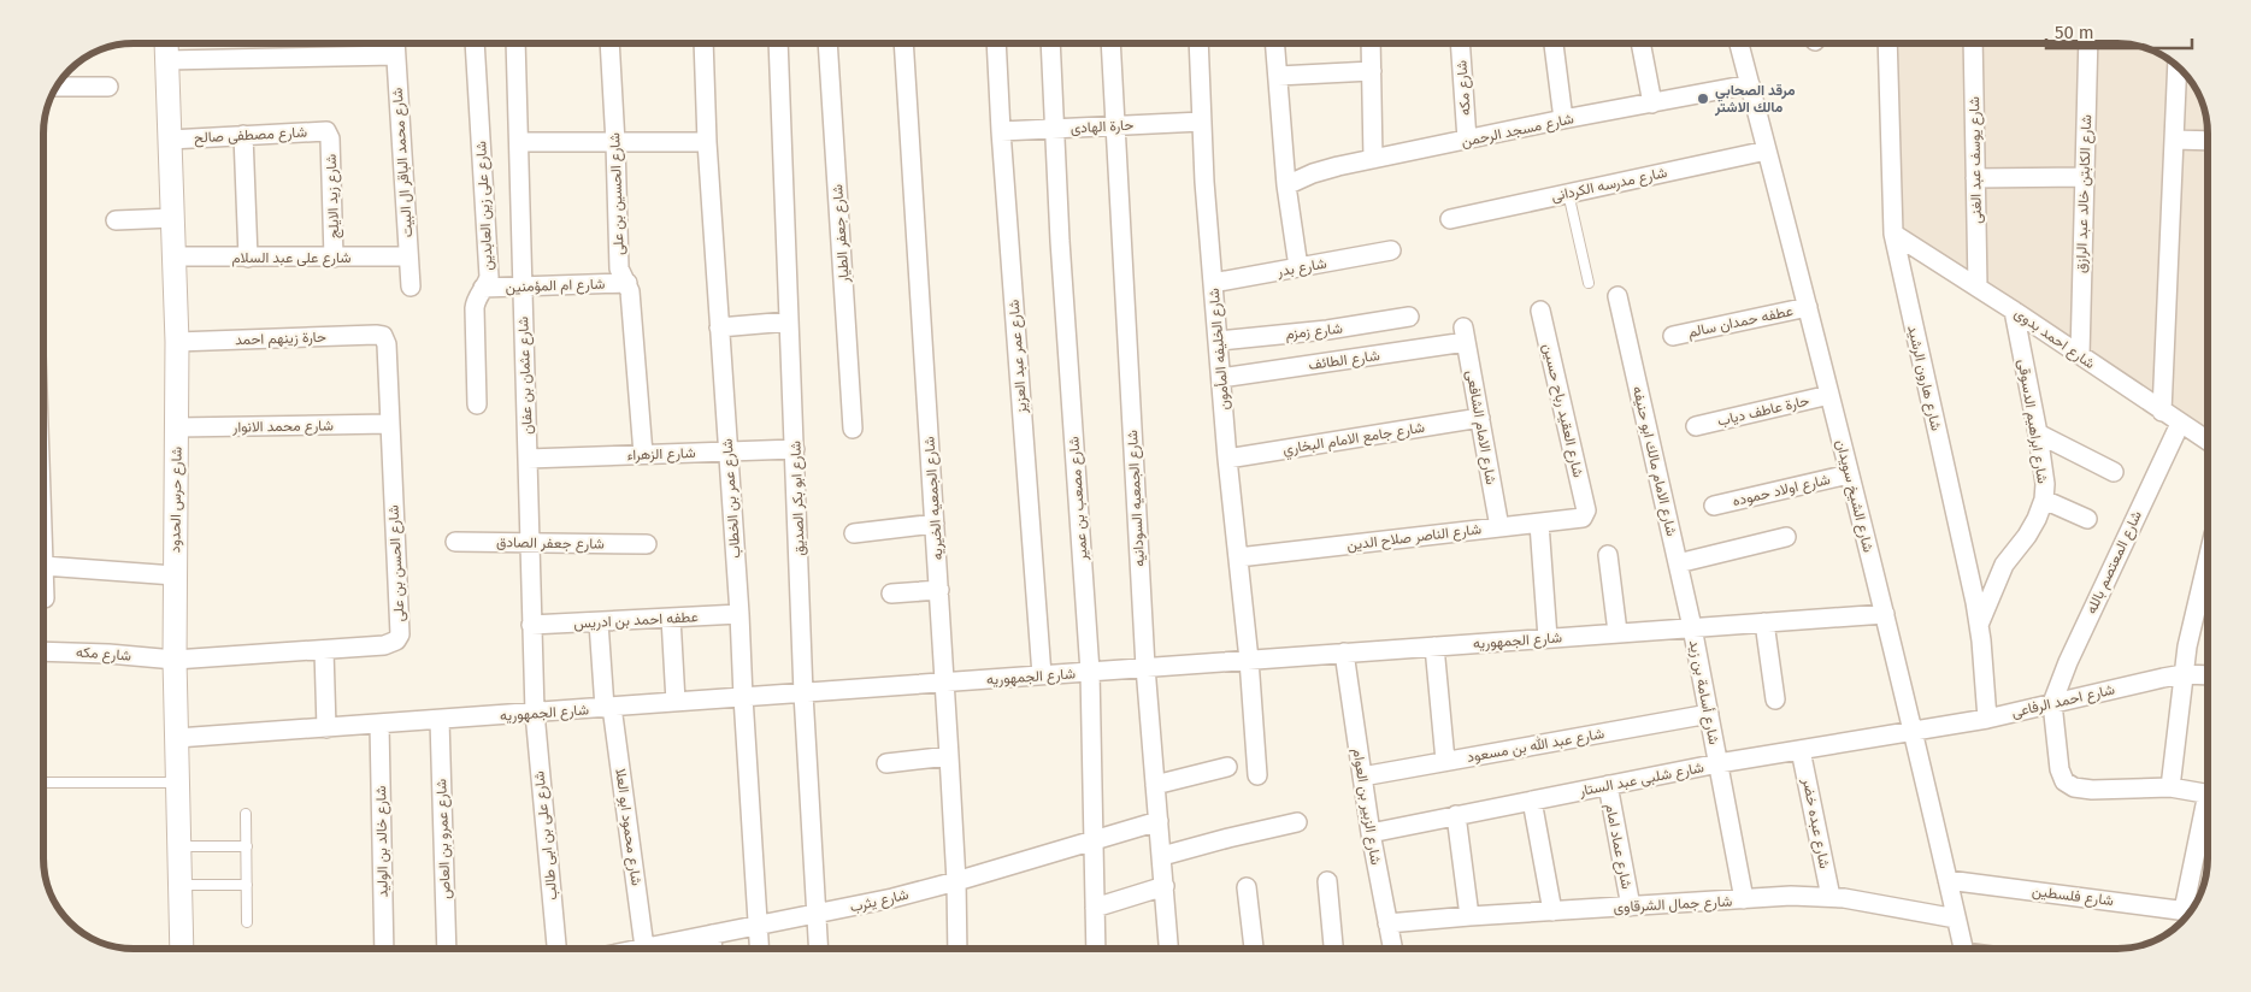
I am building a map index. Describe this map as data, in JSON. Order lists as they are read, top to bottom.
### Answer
{
  "streets": {
    "street": [
      "شارع مكه",
      "حارة الهادى",
      "شارع مسجد الرحمن",
      "شارع مصطفى صالح",
      "شارع يوسف عبد الغنى",
      "شارع محمد الباقر ال البيت",
      "شارع مدرسه الكردانى",
      "شارع الحسين بن على",
      "شارع الكابتن خالد عبد الرازق",
      "شارع زيد الايلج",
      "شارع على زين العابدين",
      "شارع جعفر الطيار",
      "شارع على عبد السلام",
      "شارع بدر",
      "شارع ام المؤمنين",
      "عطفه حمدان سالم",
      "شارع زمزم",
      "حارة زينهم احمد",
      "شارع احمد بدوى",
      "شارع الخليفه المأمون",
      "شارع عمر عبد العزيز",
      "شارع الطائف",
      "شارع عثمان بن عفان",
      "شارع هارون الرشيد",
      "شارع العقيد رباح حسين",
      "حارة عاطف دياب",
      "شارع ابراهيم الدسوقى",
      "شارع محمد الانوار",
      "شارع الامام الشافعى",
      "شارع جامع الامام البخاري",
      "شارع الزهراء",
      "شارع الامام مالك ابو حنيفه",
      "شارع اولاد حموده",
      "شارع الشيخ سويدان",
      "شارع عمر بن الخطاب",
      "شارع ابو بكر الصديق",
      "شارع الجمعيه الخيريه",
      "شارع مصعب بن عمير",
      "شارع الجمعيه السودانيه",
      "شارع حرس الحدود",
      "شارع الناصر صلاح الدين",
      "شارع جعفر الصادق",
      "شارع المعتصم بالله",
      "شارع الحسن بن على",
      "عطفه احمد بن ادريس",
      "شارع الجمهوريه",
      "شارع أسامة بن زيد",
      "شارع احمد الرفاعى",
      "شارع عبد الله بن مسعود",
      "شارع شلبى عبد الستار",
      "شارع الزبير بن العوام",
      "شارع عبده خضر",
      "شارع محمود ابو العلا",
      "شارع على بن ابى طالب",
      "شارع عمرو بن العاص",
      "شارع خالد بن الوليد",
      "شارع عماد امام",
      "شارع فلسطين",
      "شارع يثرب",
      "شارع جمال الشرقاوى"
    ]
  },
  "crossings": [
    ["شارع مكه", "شارع مسجد الرحمن"],
    ["شارع مكه", "شارع حرس الحدود"],
    ["شارع مكه", "شارع الحسن بن على"],
    ["حارة الهادى", "شارع الخليفه المأمون"],
    ["حارة الهادى", "شارع عمر عبد العزيز"],
    ["حارة الهادى", "شارع مصعب بن عمير"],
    ["حارة الهادى", "شارع الجمعيه السودانيه"],
    ["شارع مسجد الرحمن", "شارع الشيخ سويدان"],
    ["شارع مصطفى صالح", "شارع زيد الايلج"],
    ["شارع مصطفى صالح", "شارع حرس الحدود"],
    ["شارع يوسف عبد الغنى", "شارع احمد بدوى"],
    ["شارع محمد الباقر ال البيت", "شارع على عبد السلام"],
    ["شارع مدرسه الكردانى", "شارع الشيخ سويدان"],
    ["شارع الحسين بن على", "شارع ام المؤمنين"],
    ["شارع الحسين بن على", "شارع الزهراء"],
    ["شارع الكابتن خالد عبد الرازق", "شارع احمد بدوى"],
    ["شارع زيد الايلج", "شارع على عبد السلام"],
    ["شارع على زين العابدين", "شارع ام المؤمنين"],
    ["شارع على عبد السلام", "شارع حرس الحدود"],
    ["شارع بدر", "شارع الخليفه المأمون"],
    ["شارع ام المؤمنين", "شارع عثمان بن عفان"],
    ["عطفه حمدان سالم", "شارع الشيخ سويدان"],
    ["شارع زمزم", "شارع الخليفه المأمون"],
    ["حارة زينهم احمد", "شارع حرس الحدود"],
    ["حارة زينهم احمد", "شارع الحسن بن على"],
    ["شارع احمد بدوى", "شارع هارون الرشيد"],
    ["شارع احمد بدوى", "شارع ابراهيم الدسوقى"],
    ["شارع احمد بدوى", "شارع المعتصم بالله"],
    ["شارع الخليفه المأمون", "شارع الطائف"],
    ["شارع الخليفه المأمون", "شارع جامع الامام البخاري"],
    ["شارع الخليفه المأمون", "شارع الناصر صلاح الدين"],
    ["شارع الخليفه المأمون", "شارع الجمهوريه"],
    ["شارع عمر عبد العزيز", "شارع الجمهوريه"],
    ["شارع الطائف", "شارع الامام الشافعى"],
    ["شارع عثمان بن عفان", "شارع الزهراء"],
    ["شارع عثمان بن عفان", "شارع جعفر الصادق"],
    ["شارع عثمان بن عفان", "عطفه احمد بن ادريس"],
    ["شارع عثمان بن عفان", "شارع الجمهوريه"],
    ["شارع عثمان بن عفان", "شارع على بن ابى طالب"],
    ["شارع هارون الرشيد", "شارع ابراهيم الدسوقى"],
    ["شارع هارون الرشيد", "شارع احمد الرفاعى"],
    ["شارع العقيد رباح حسين", "شارع الناصر صلاح الدين"],
    ["حارة عاطف دياب", "شارع الشيخ سويدان"],
    ["شارع محمد الانوار", "شارع حرس الحدود"],
    ["شارع محمد الانوار", "شارع الحسن بن على"],
    ["شارع الامام الشافعى", "شارع جامع الامام البخاري"],
    ["شارع الامام الشافعى", "شارع الناصر صلاح الدين"],
    ["شارع الزهراء", "شارع عمر بن الخطاب"],
    ["شارع الزهراء", "شارع ابو بكر الصديق"],
    ["شارع الامام مالك ابو حنيفه", "شارع الجمهوريه"],
    ["شارع الامام مالك ابو حنيفه", "شارع أسامة بن زيد"],
    ["شارع اولاد حموده", "شارع الشيخ سويدان"],
    ["شارع الشيخ سويدان", "شارع الجمهوريه"],
    ["شارع الشيخ سويدان", "شارع احمد الرفاعى"],
    ["شارع الشيخ سويدان", "شارع شلبى عبد الستار"],
    ["شارع الشيخ سويدان", "شارع فلسطين"],
    ["شارع الشيخ سويدان", "شارع جمال الشرقاوى"],
    ["شارع عمر بن الخطاب", "عطفه احمد بن ادريس"],
    ["شارع عمر بن الخطاب", "شارع الجمهوريه"],
    ["شارع عمر بن الخطاب", "شارع يثرب"],
    ["شارع ابو بكر الصديق", "شارع الجمهوريه"],
    ["شارع ابو بكر الصديق", "شارع يثرب"],
    ["شارع الجمعيه الخيريه", "شارع الجمهوريه"],
    ["شارع الجمعيه الخيريه", "شارع يثرب"],
    ["شارع مصعب بن عمير", "شارع الجمهوريه"],
    ["شارع مصعب بن عمير", "شارع يثرب"],
    ["شارع الجمعيه السودانيه", "شارع الجمهوريه"],
    ["شارع الجمعيه السودانيه", "شارع يثرب"],
    ["شارع حرس الحدود", "شارع الحسن بن على"],
    ["شارع حرس الحدود", "شارع الجمهوريه"],
    ["شارع المعتصم بالله", "شارع احمد الرفاعى"],
    ["عطفه احمد بن ادريس", "شارع محمود ابو العلا"],
    ["شارع الجمهوريه", "شارع أسامة بن زيد"],
    ["شارع الجمهوريه", "شارع الزبير بن العوام"],
    ["شارع الجمهوريه", "شارع محمود ابو العلا"],
    ["شارع الجمهوريه", "شارع على بن ابى طالب"],
    ["شارع الجمهوريه", "شارع عمرو بن العاص"],
    ["شارع الجمهوريه", "شارع خالد بن الوليد"],
    ["شارع أسامة بن زيد", "شارع عبد الله بن مسعود"],
    ["شارع أسامة بن زيد", "شارع شلبى عبد الستار"],
    ["شارع أسامة بن زيد", "شارع جمال الشرقاوى"],
    ["شارع احمد الرفاعى", "شارع شلبى عبد الستار"],
    ["شارع عبد الله بن مسعود", "شارع الزبير بن العوام"],
    ["شارع شلبى عبد الستار", "شارع الزبير بن العوام"],
    ["شارع شلبى عبد الستار", "شارع عبده خضر"],
    ["شارع شلبى عبد الستار", "شارع عماد امام"],
    ["شارع الزبير بن العوام", "شارع جمال الشرقاوى"],
    ["شارع عبده خضر", "شارع جمال الشرقاوى"],
    ["شارع محمود ابو العلا", "شارع يثرب"],
    ["شارع عماد امام", "شارع جمال الشرقاوى"]
  ],
  "places": ["مرقد الصحابي مالك الاشتر"],
  "scale_bar": "50 m"
}
